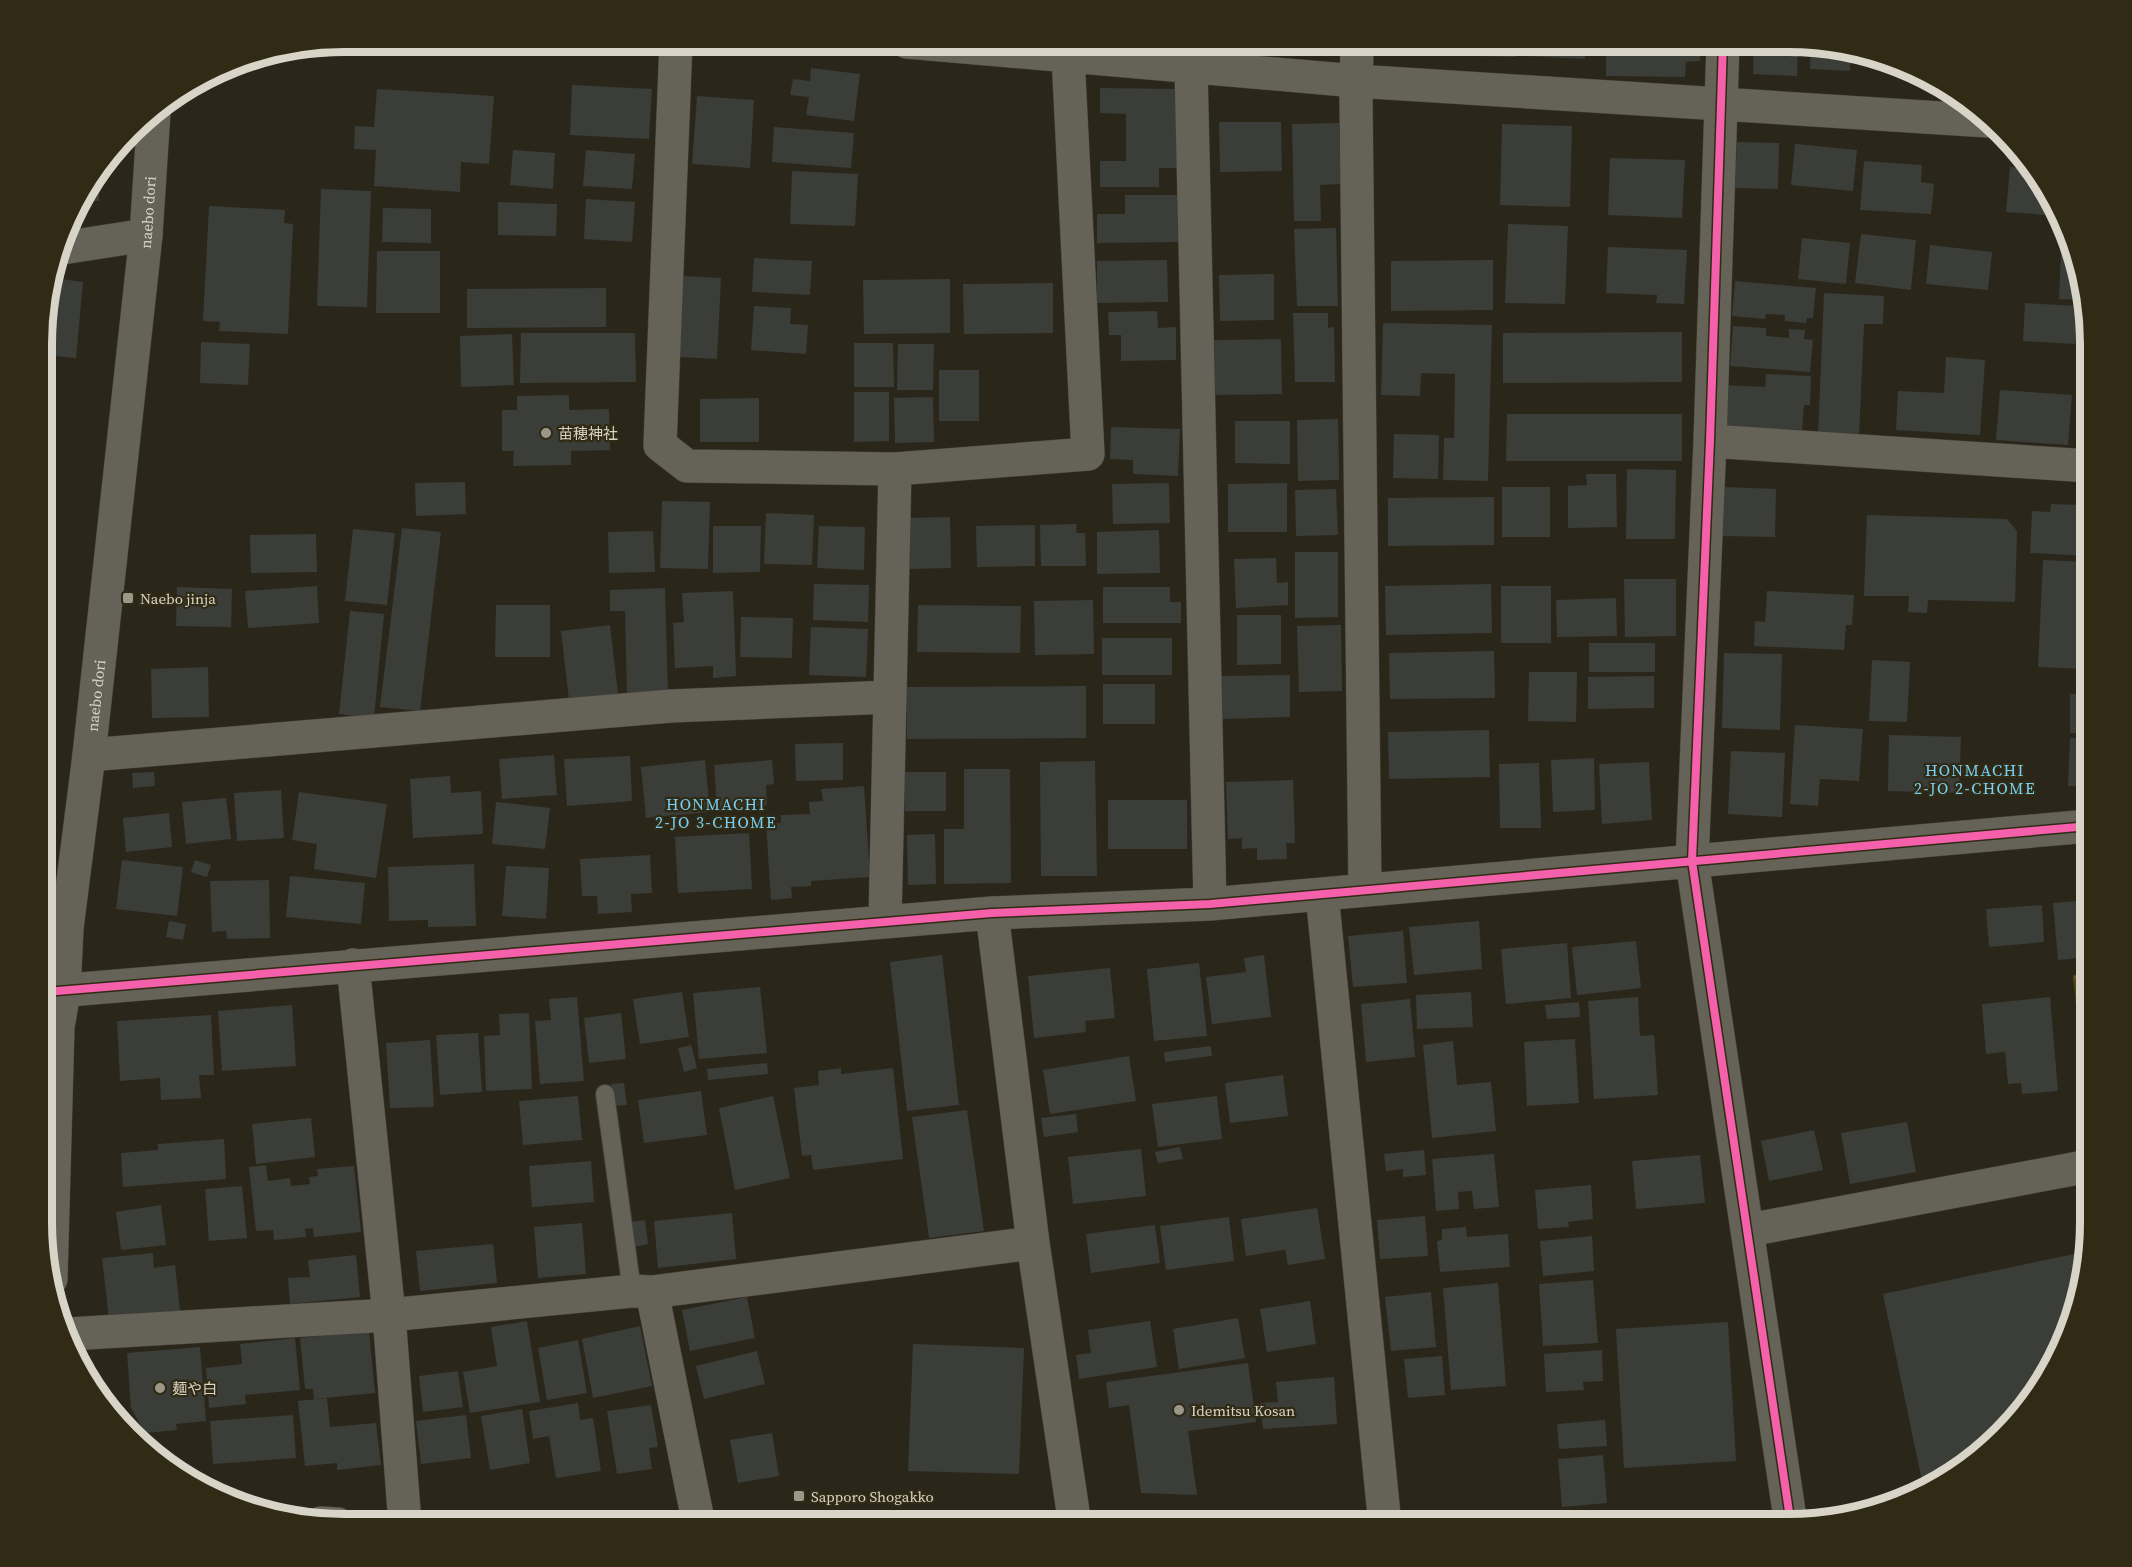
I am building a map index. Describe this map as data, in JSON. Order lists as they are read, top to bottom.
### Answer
{
  "streets": {
    "street": ["naebo dori"]
  },
  "districts": ["HONMACHI 2-JO 2-CHOME", "HONMACHI 2-JO 3-CHOME"],
  "places": {
    "other": ["苗穂神社", "麺や白", "Idemitsu Kosan"],
    "transit": ["Naebo jinja", "Sapporo Shogakko"]
  }
}
